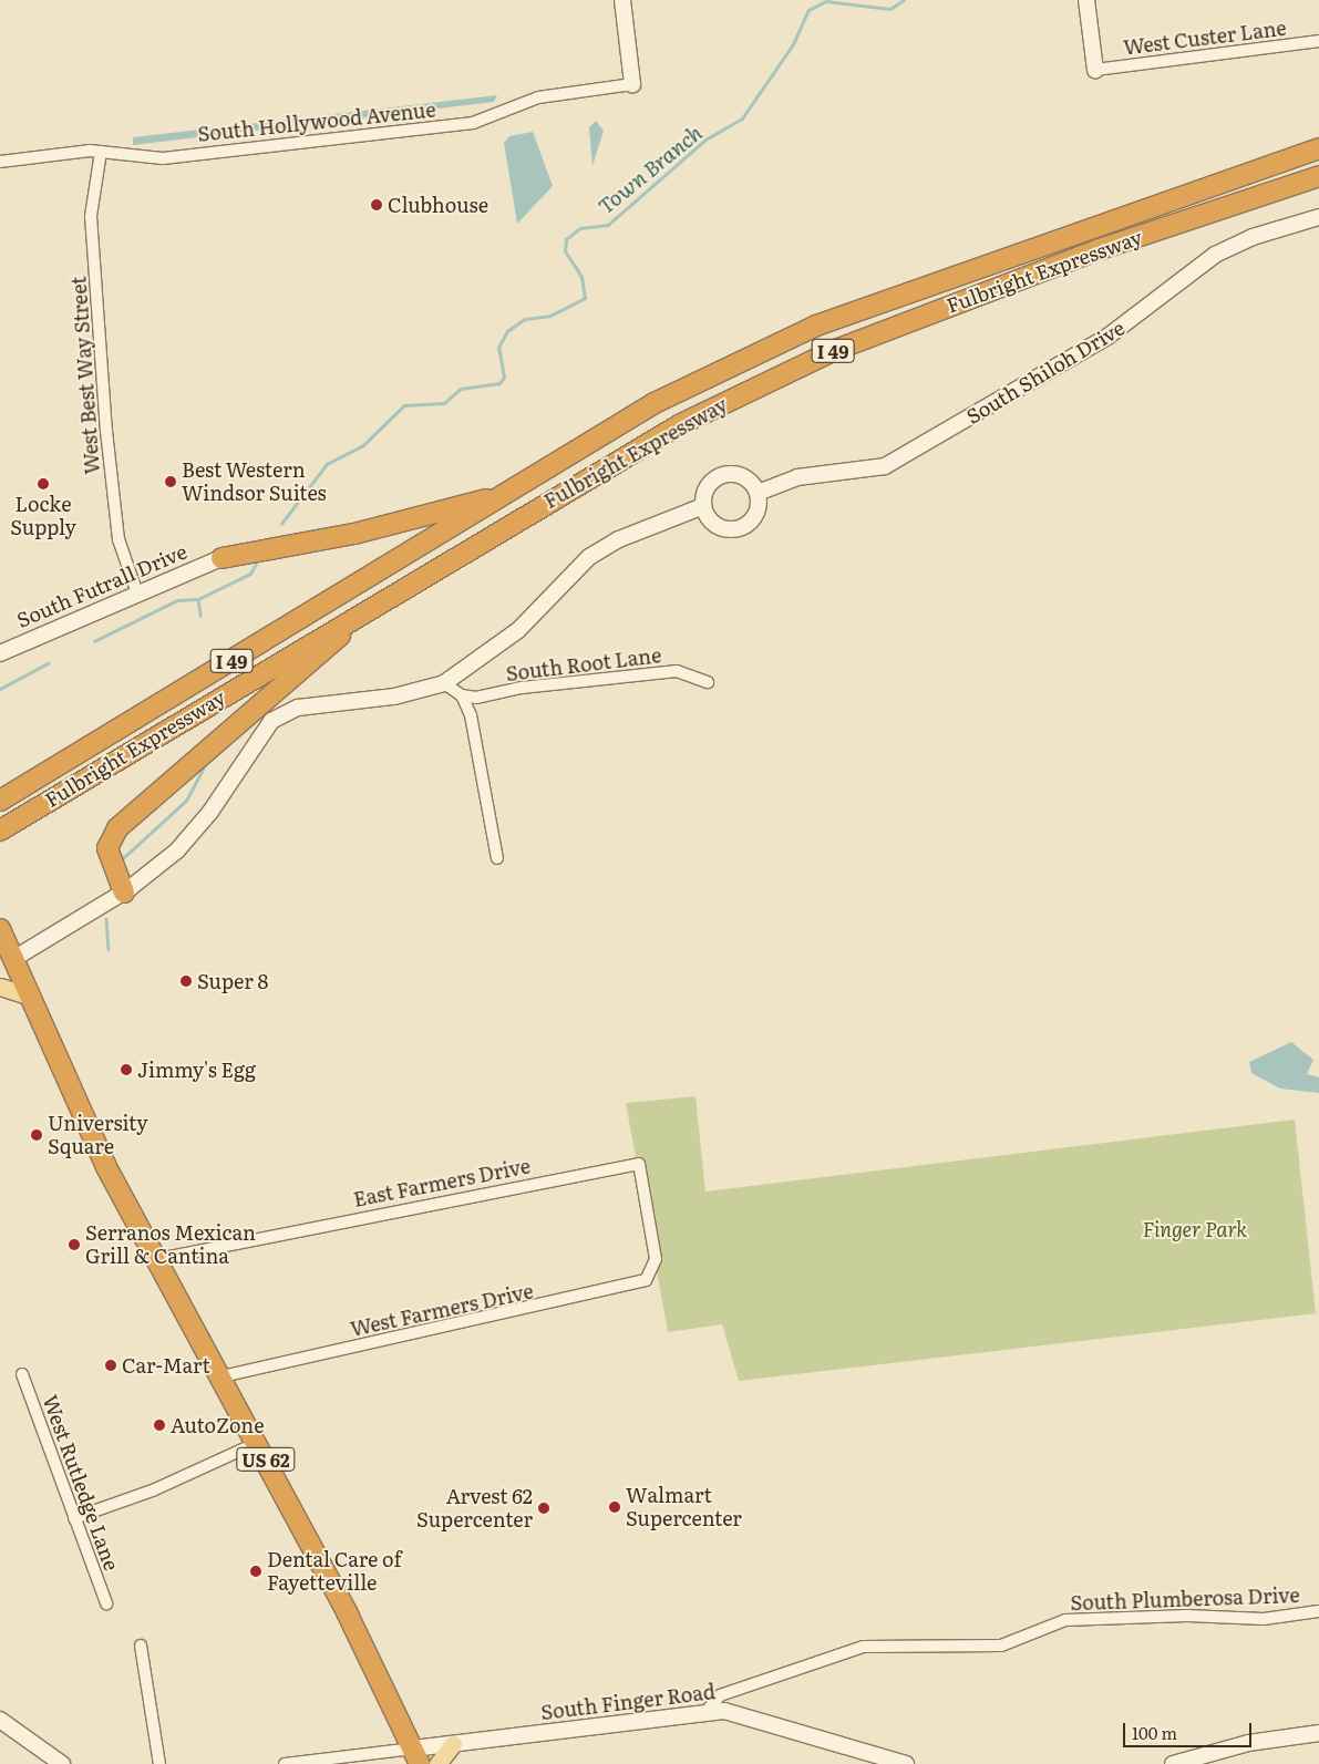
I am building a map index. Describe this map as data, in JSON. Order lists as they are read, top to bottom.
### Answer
{
  "streets": {
    "highway": ["Fulbright Expressway", "I 49", "US 62"],
    "street": [
      "West Custer Lane",
      "South Hollywood Avenue",
      "South Shiloh Drive",
      "West Best Way Street",
      "South Futrall Drive",
      "South Root Lane",
      "East Farmers Drive",
      "West Farmers Drive",
      "West Rutledge Lane",
      "South Plumberosa Drive",
      "South Finger Road"
    ]
  },
  "crossings": [
    ["South Hollywood Avenue", "West Best Way Street"],
    ["West Best Way Street", "South Futrall Drive"],
    ["East Farmers Drive", "West Farmers Drive"],
    ["East Farmers Drive", "US 62"],
    ["West Farmers Drive", "US 62"],
    ["US 62", "South Finger Road"],
    ["South Plumberosa Drive", "South Finger Road"]
  ],
  "water": ["Town Branch"],
  "parks": ["Finger Park"],
  "places": [
    "Clubhouse",
    "Best Western Windsor Suites",
    "Locke Supply",
    "Super 8",
    "Jimmy's Egg",
    "University Square",
    "Serranos Mexican Grill & Cantina",
    "Car-Mart",
    "AutoZone",
    "Walmart Supercenter",
    "Arvest 62 Supercenter",
    "Dental Care of Fayetteville"
  ],
  "scale_bar": "100 m"
}
